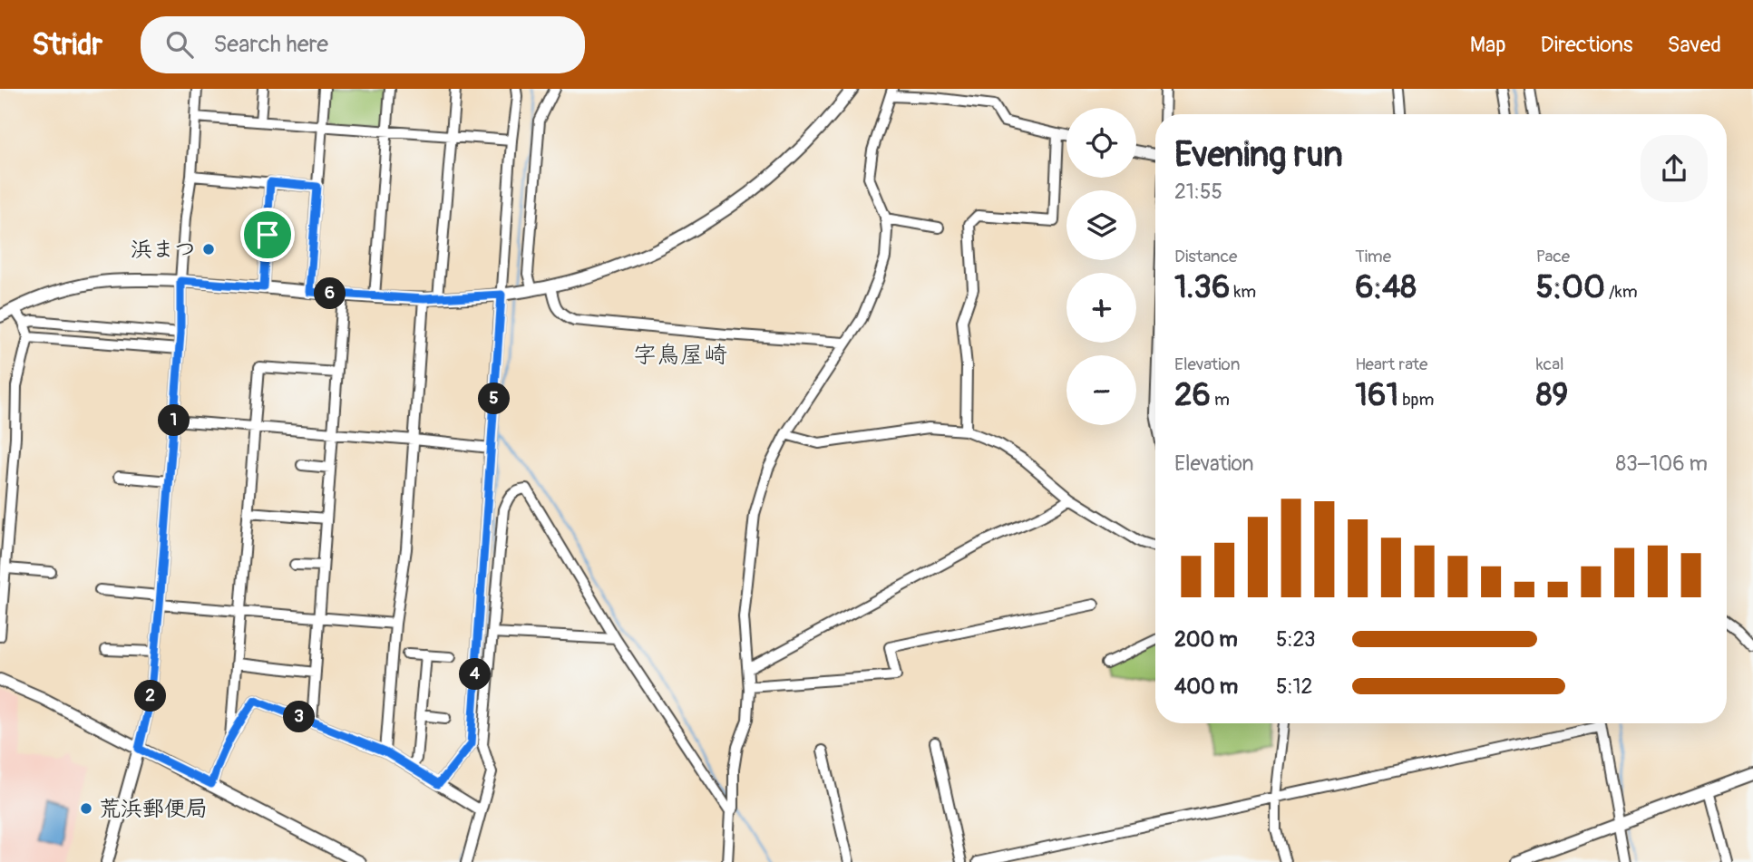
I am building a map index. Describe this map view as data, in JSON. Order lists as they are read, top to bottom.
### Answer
{
  "districts": ["字鳥屋崎"],
  "places": ["浜まつ", "荒浜郵便局"],
  "page": {
    "header": "Stridr",
    "search": "Search here",
    "nav": ["Map", "Directions", "Saved"],
    "map_buttons": ["+", "−"],
    "heading": ["Evening run", "21:55"],
    "stats": [
      ["Distance", "1.36 km"],
      ["Time", "6:48"],
      ["Pace", "5:00 /km"],
      ["Elevation", "26 m"],
      ["Heart rate", "161 bpm"],
      ["kcal", "89"]
    ],
    "pins": [
      "6",
      "5",
      "1",
      "4",
      "2",
      "3"
    ],
    "chart": ["Elevation", "83–106 m"],
    "list": [
      {
        "name": "200 m",
        "note": "5:23"
      },
      {
        "name": "400 m",
        "note": "5:12"
      }
    ]
  }
}
